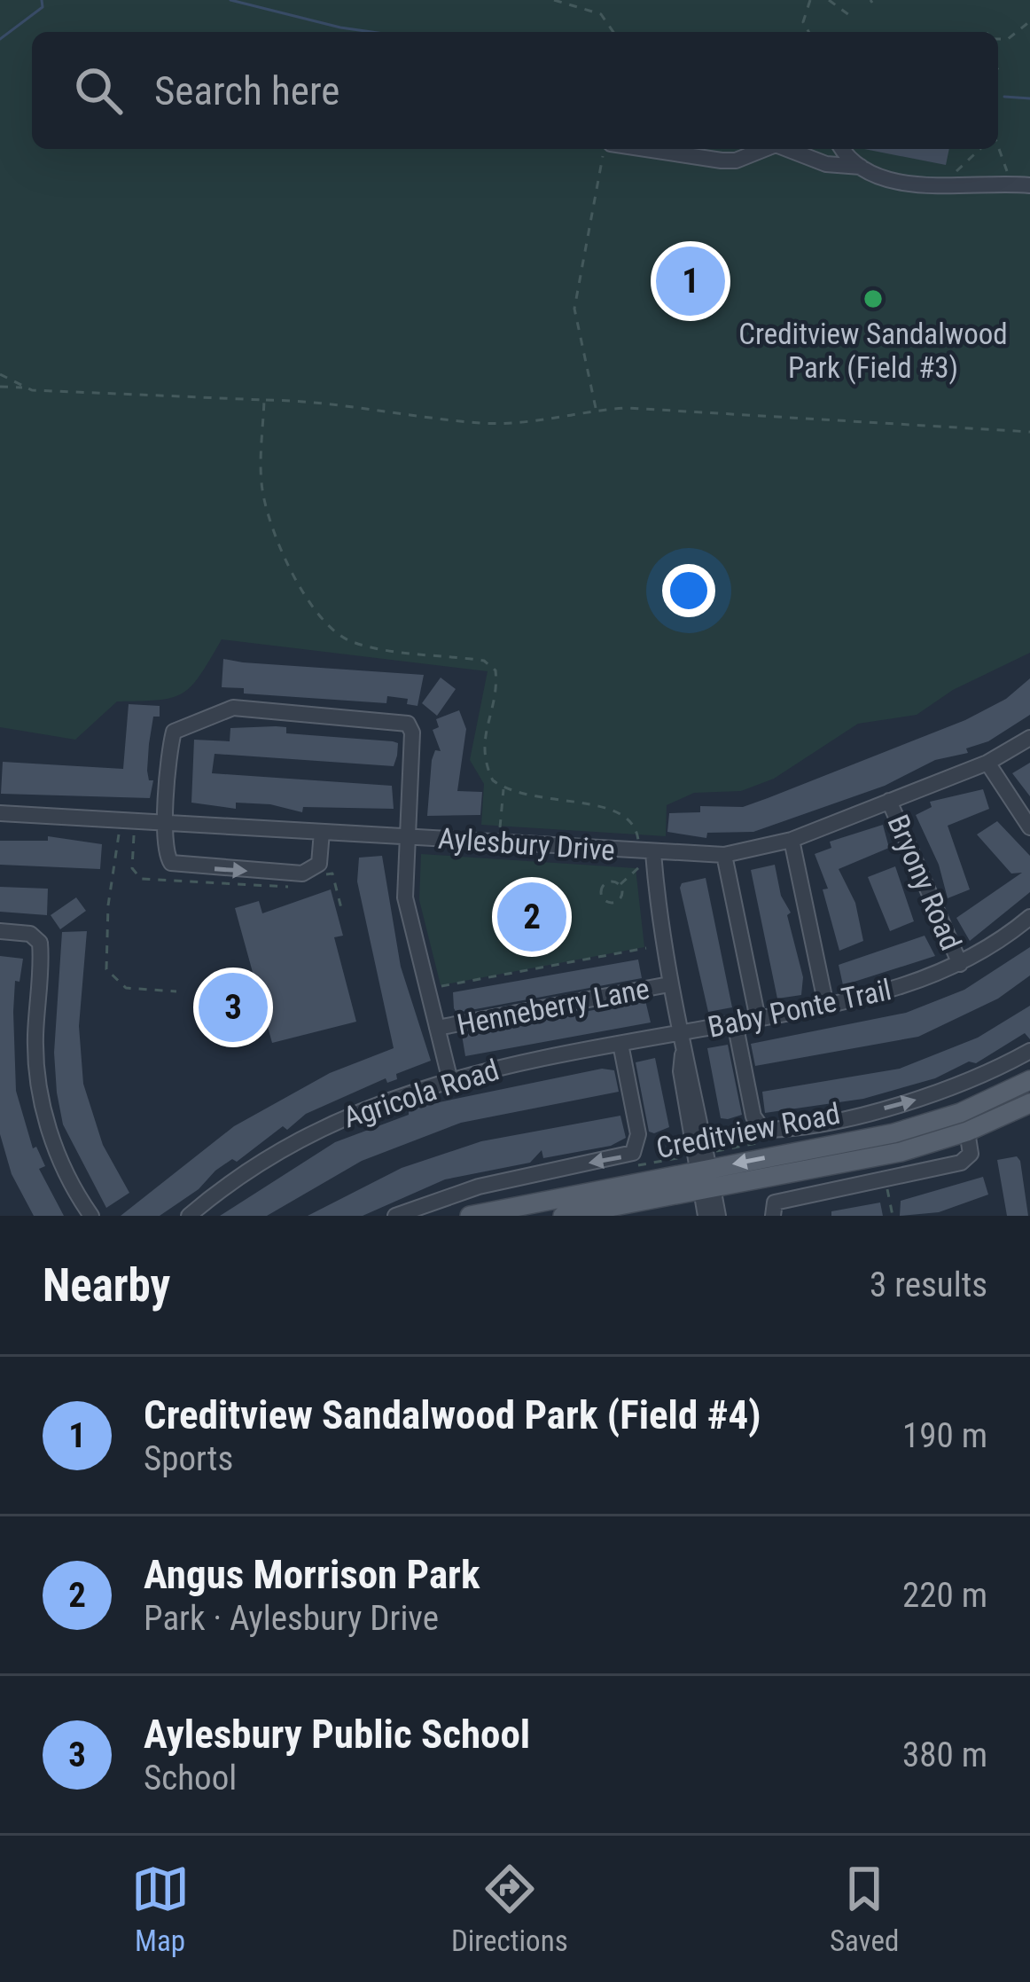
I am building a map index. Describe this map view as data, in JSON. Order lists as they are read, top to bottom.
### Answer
{
  "streets": {
    "main road": ["Creditview Road"],
    "street": [
      "Aylesbury Drive",
      "Bryony Road",
      "Henneberry Lane",
      "Baby Ponte Trail",
      "Agricola Road"
    ]
  },
  "crossings": [
    ["Aylesbury Drive", "Bryony Road"],
    ["Bryony Road", "Baby Ponte Trail"],
    ["Baby Ponte Trail", "Agricola Road"]
  ],
  "places": ["Creditview Sandalwood Park (Field #3)"],
  "page": {
    "search": "Search here",
    "pins": ["1", "2", "3"],
    "heading": ["Nearby", "3 results"],
    "list": [
      {
        "mark": "1",
        "name": "Creditview Sandalwood Park (Field #4)",
        "note": "Sports",
        "value": "190 m"
      },
      {
        "mark": "2",
        "name": "Angus Morrison Park",
        "note": "Park · Aylesbury Drive",
        "value": "220 m"
      },
      {
        "mark": "3",
        "name": "Aylesbury Public School",
        "note": "School",
        "value": "380 m"
      }
    ],
    "nav": ["Map", "Directions", "Saved"]
  }
}
